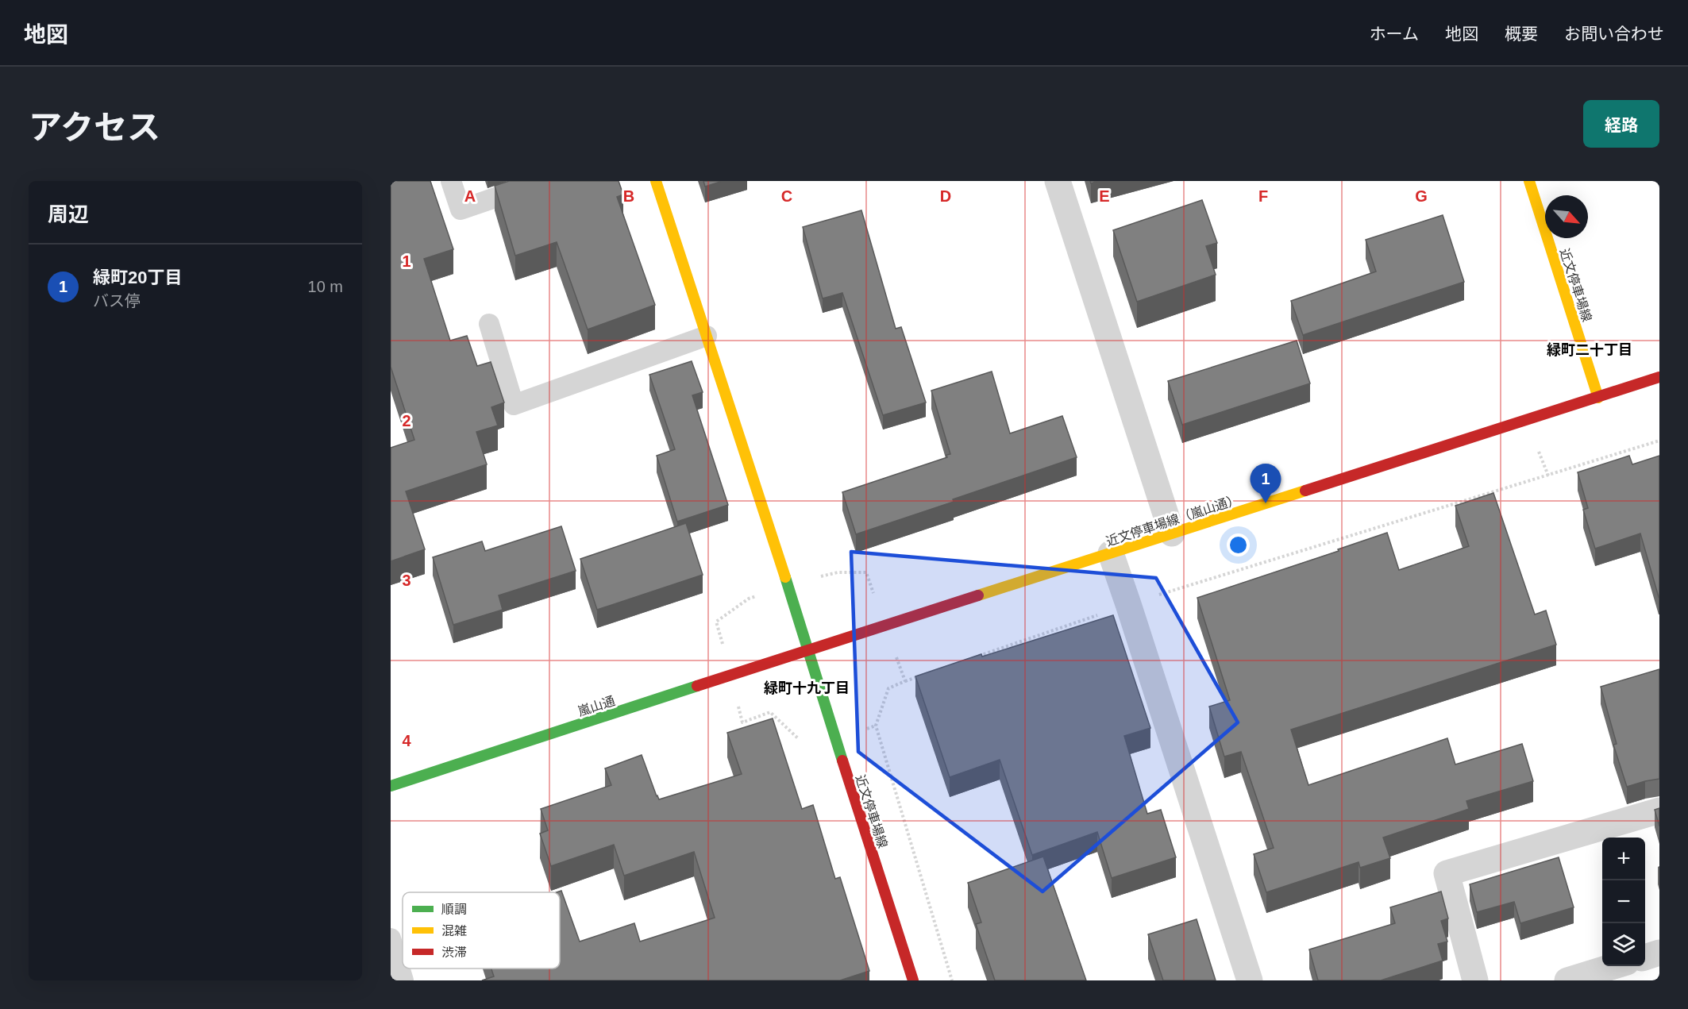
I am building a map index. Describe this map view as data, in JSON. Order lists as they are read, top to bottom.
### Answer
{
  "streets": {
    "main road": ["近文停車場線", "近文停車場線（嵐山通）", "嵐山通"]
  },
  "crossings": [
    ["近文停車場線", "近文停車場線（嵐山通）"],
    ["近文停車場線", "嵐山通"],
    ["近文停車場線（嵐山通）", "嵐山通"]
  ],
  "districts": ["緑町二十丁目", "緑町十九丁目"],
  "legend": ["順調", "混雑", "渋滞"],
  "north": "bottom right",
  "page": {
    "header": "地図",
    "nav": [
      "ホーム",
      "地図",
      "概要",
      "お問い合わせ"
    ],
    "title": "アクセス",
    "buttons": "経路",
    "heading": "周辺",
    "list": [
      {
        "mark": "1",
        "name": "緑町20丁目",
        "note": "バス停",
        "value": "10 m"
      }
    ],
    "pins": "1",
    "map_buttons": ["+", "−"]
  },
  "grid": {
    "columns": [
      "A",
      "B",
      "C",
      "D",
      "E",
      "F",
      "G"
    ],
    "rows": [
      "1",
      "2",
      "3",
      "4"
    ]
  }
}
